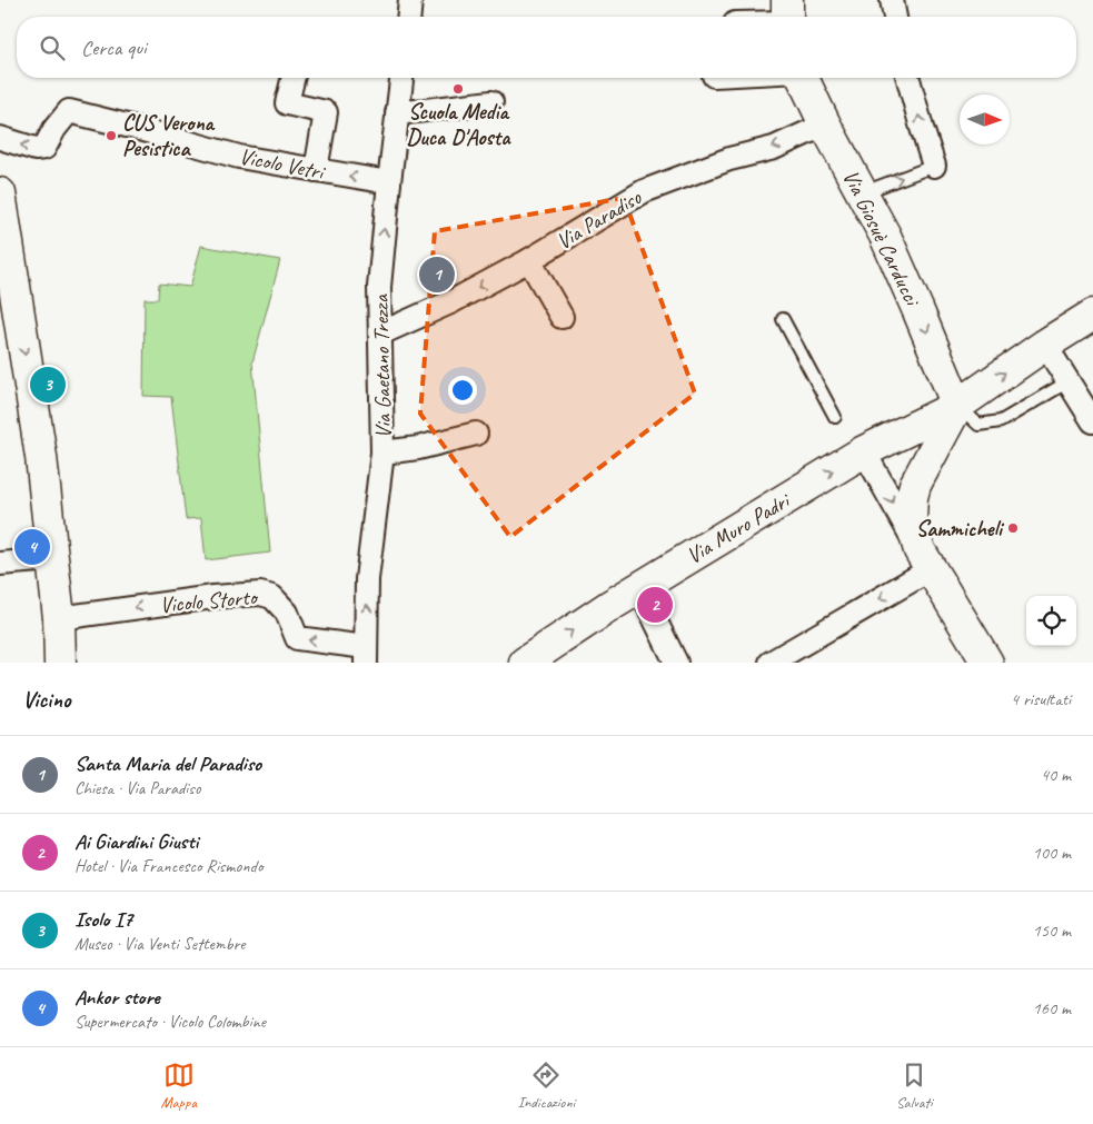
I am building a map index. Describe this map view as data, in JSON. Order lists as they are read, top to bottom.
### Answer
{
  "streets": {
    "street": [
      "Vicolo Vetri",
      "Via Paradiso",
      "Via Giosuè Carducci",
      "Via Gaetano Trezza",
      "Via Muro Padri",
      "Vicolo Storto"
    ]
  },
  "crossings": [
    ["Vicolo Vetri", "Via Gaetano Trezza"],
    ["Via Paradiso", "Via Giosuè Carducci"],
    ["Via Paradiso", "Via Gaetano Trezza"],
    ["Via Giosuè Carducci", "Via Muro Padri"],
    ["Via Gaetano Trezza", "Vicolo Storto"]
  ],
  "one_way": [
    "Vicolo Vetri",
    "Via Paradiso",
    "Via Giosuè Carducci",
    "Via Gaetano Trezza",
    "Vicolo Storto"
  ],
  "places": ["Scuola Media Duca D'Aosta", "CUS Verona Pesistica", "Sammicheli"],
  "north": "right",
  "page": {
    "search": "Cerca qui",
    "pins": [
      "1",
      "3",
      "4",
      "2"
    ],
    "heading": ["Vicino", "4 risultati"],
    "list": [
      {
        "mark": "1",
        "name": "Santa Maria del Paradiso",
        "note": "Chiesa · Via Paradiso",
        "value": "40 m"
      },
      {
        "mark": "2",
        "name": "Ai Giardini Giusti",
        "note": "Hotel · Via Francesco Rismondo",
        "value": "100 m"
      },
      {
        "mark": "3",
        "name": "Isolo I7",
        "note": "Museo · Via Venti Settembre",
        "value": "150 m"
      },
      {
        "mark": "4",
        "name": "Ankor store",
        "note": "Supermercato · Vicolo Colombine",
        "value": "160 m"
      }
    ],
    "nav": ["Mappa", "Indicazioni", "Salvati"]
  }
}
